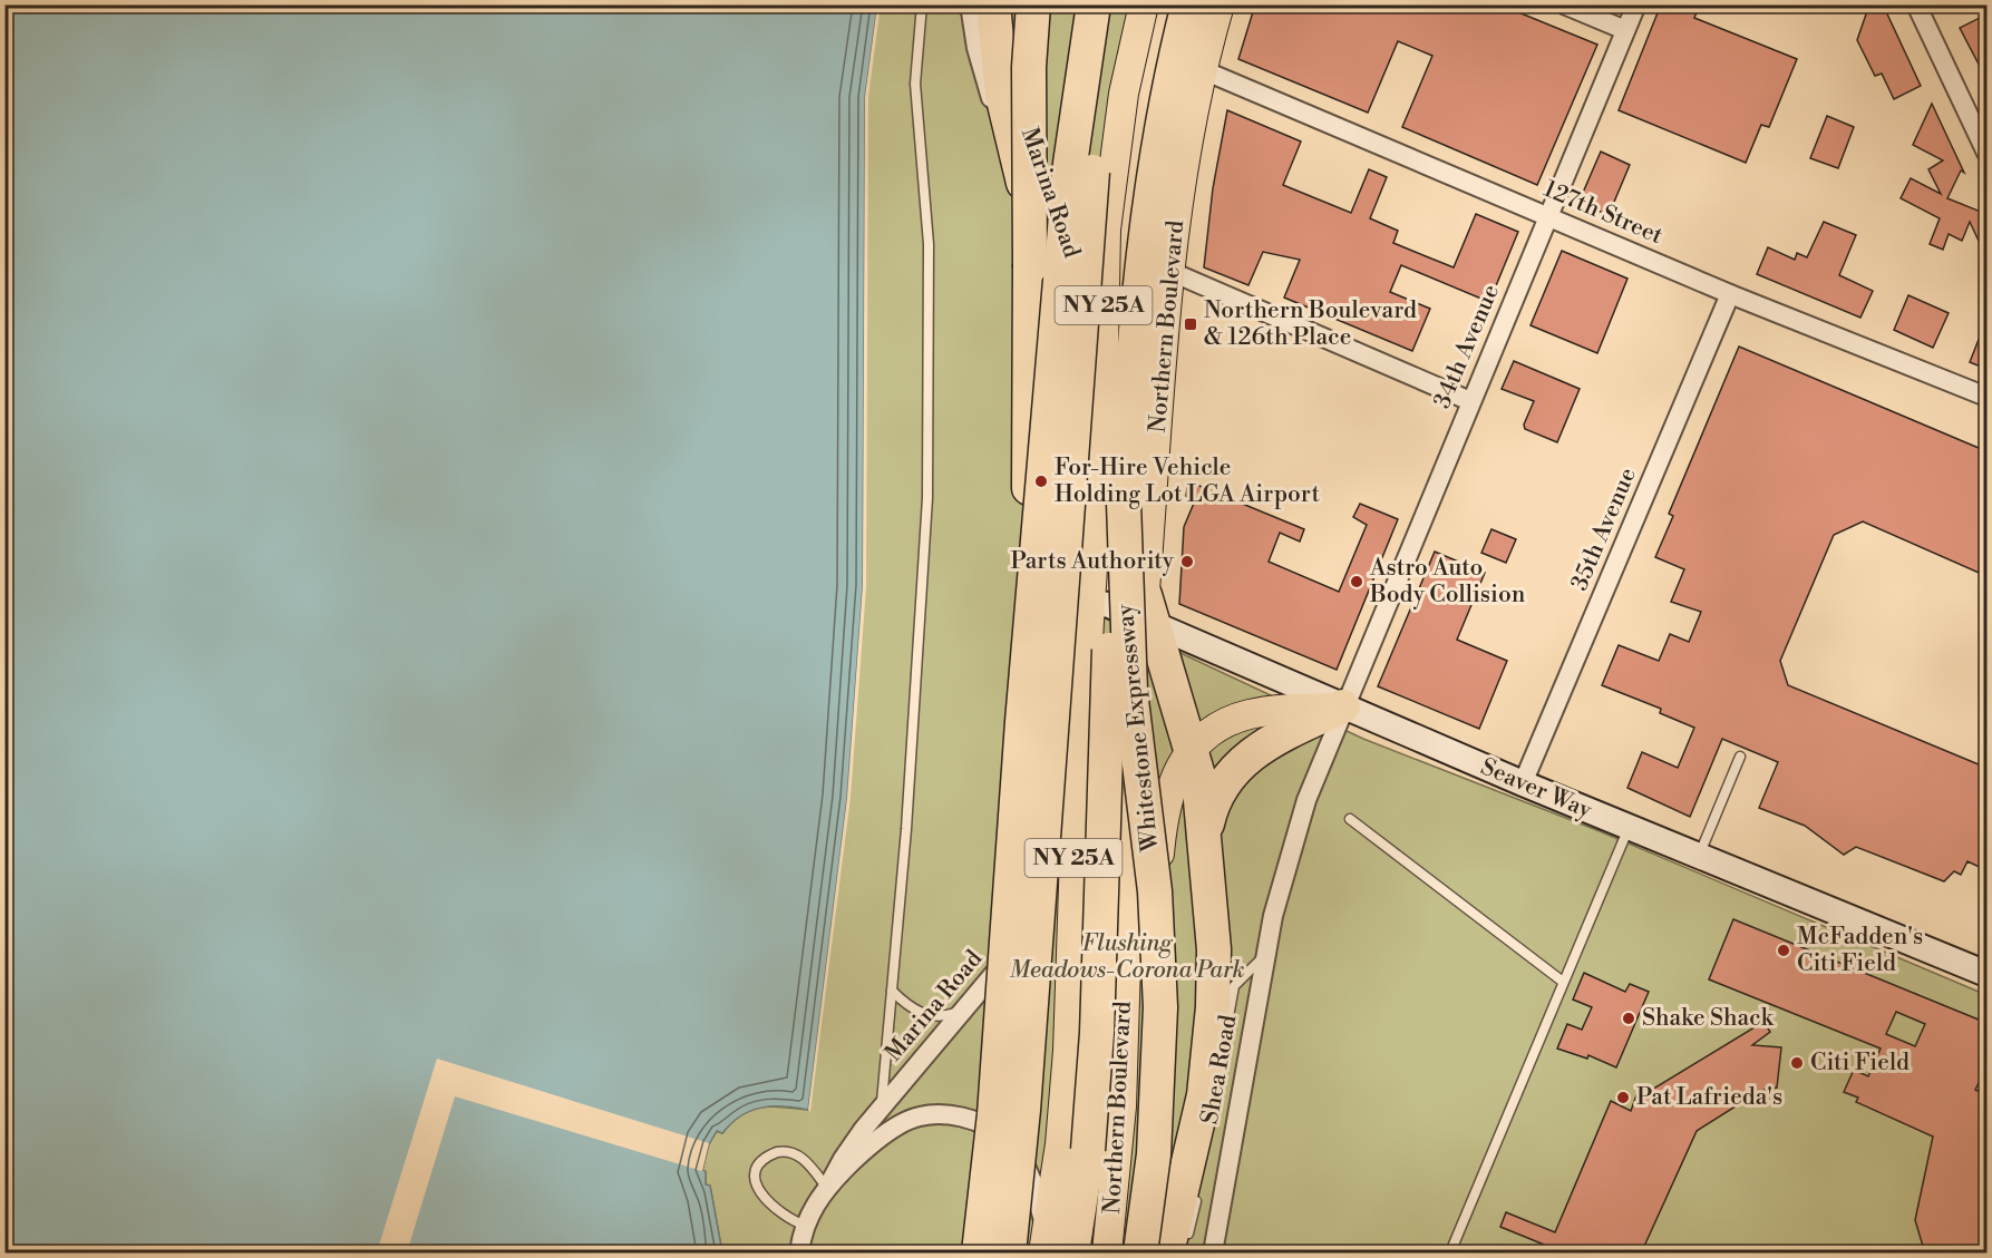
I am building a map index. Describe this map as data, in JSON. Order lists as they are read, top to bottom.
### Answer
{
  "streets": {
    "highway": ["Whitestone Expressway"],
    "main road": ["NY 25A", "Northern Boulevard", "Seaver Way"],
    "street": [
      "Marina Road",
      "127th Street",
      "34th Avenue",
      "35th Avenue",
      "Shea Road"
    ]
  },
  "crossings": [
    ["Marina Road", "NY 25A"],
    ["Marina Road", "Whitestone Expressway"],
    ["127th Street", "Northern Boulevard"],
    ["127th Street", "34th Avenue"],
    ["127th Street", "35th Avenue"],
    ["NY 25A", "Whitestone Expressway"],
    ["NY 25A", "Seaver Way"],
    ["Northern Boulevard", "Seaver Way"],
    ["34th Avenue", "Seaver Way"],
    ["34th Avenue", "Shea Road"],
    ["35th Avenue", "Seaver Way"],
    ["Seaver Way", "Shea Road"]
  ],
  "parks": ["Flushing Meadows-Corona Park"],
  "places": {
    "transit": ["Northern Boulevard & 126th Place"],
    "other": [
      "For-Hire Vehicle Holding Lot LGA Airport",
      "Parts Authority",
      "Astro Auto Body Collision",
      "McFadden's Citi Field",
      "Shake Shack",
      "Citi Field",
      "Pat Lafrieda's"
    ]
  }
}
